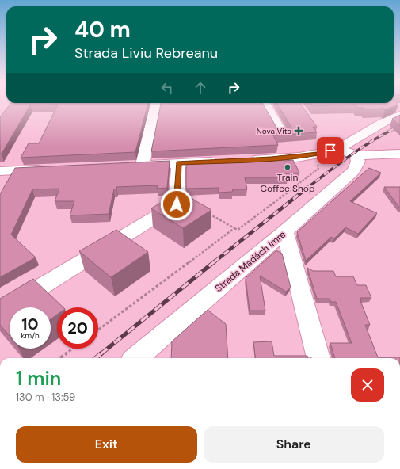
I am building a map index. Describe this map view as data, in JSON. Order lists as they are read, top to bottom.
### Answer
{
  "streets": {
    "street": ["Strada Madách Imre"]
  },
  "places": {
    "health": ["Nova Vita"],
    "other": ["Train Coffee Shop"]
  },
  "page": {
    "turn": ["40 m", "Strada Liviu Rebreanu"],
    "speed": "10 km/h",
    "limit": "20",
    "heading": ["1 min", "130 m · 13:59"],
    "buttons": ["Exit", "Share"]
  }
}
